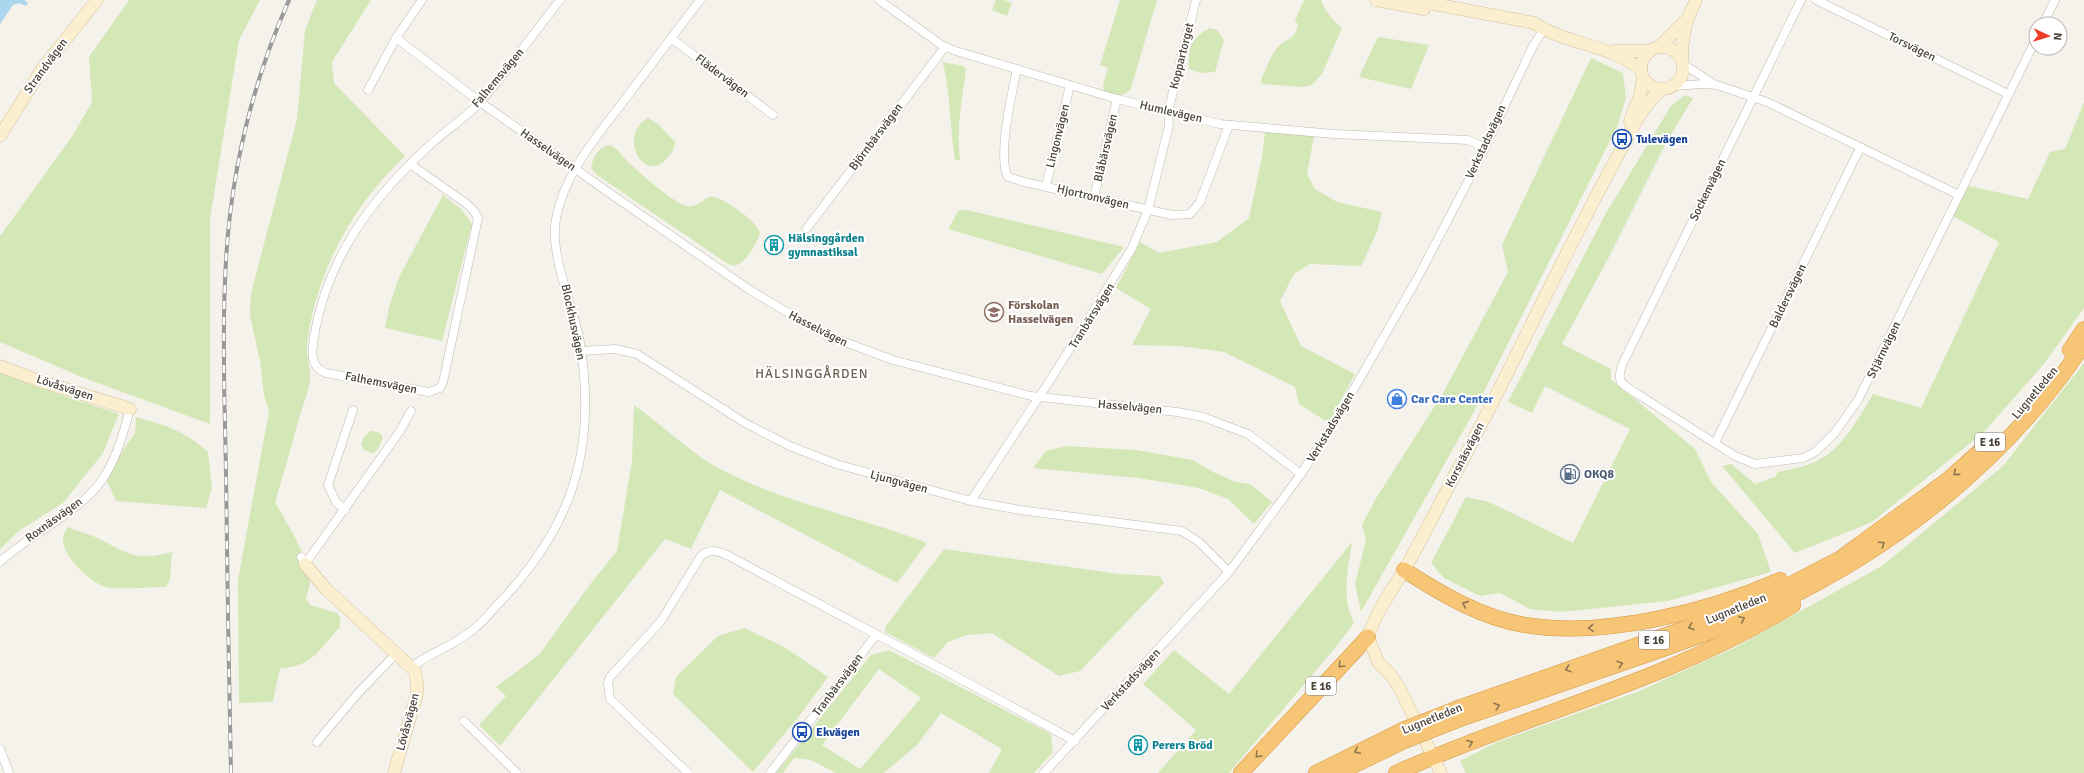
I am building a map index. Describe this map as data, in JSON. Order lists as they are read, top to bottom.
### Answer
{
  "streets": {
    "highway": ["Lugnetleden", "E 16"],
    "street": [
      "Torsvägen",
      "Koppartorget",
      "Strandvägen",
      "Flädervägen",
      "Falhemsvägen",
      "Humlevägen",
      "Lingonvägen",
      "Björnbärsvägen",
      "Verkstadsvägen",
      "Blåbärsvägen",
      "Hasselvägen",
      "Sockenvägen",
      "Hjortronvägen",
      "Baldersvägen",
      "Tranbärsvägen",
      "Blockhusvägen",
      "Stjärnvägen",
      "Lövåsvägen",
      "Korsnäsvägen",
      "Ljungvägen",
      "Roxnäsvägen"
    ]
  },
  "crossings": [
    ["Torsvägen", "Stjärnvägen"],
    ["Koppartorget", "Humlevägen"],
    ["Koppartorget", "Tranbärsvägen"],
    ["Flädervägen", "Blockhusvägen"],
    ["Falhemsvägen", "Hasselvägen"],
    ["Humlevägen", "Lingonvägen"],
    ["Humlevägen", "Björnbärsvägen"],
    ["Humlevägen", "Verkstadsvägen"],
    ["Humlevägen", "Blåbärsvägen"],
    ["Humlevägen", "Hjortronvägen"],
    ["Humlevägen", "Tranbärsvägen"],
    ["Lingonvägen", "Hjortronvägen"],
    ["Verkstadsvägen", "Hasselvägen"],
    ["Verkstadsvägen", "Ljungvägen"],
    ["Blåbärsvägen", "Hjortronvägen"],
    ["Hasselvägen", "Tranbärsvägen"],
    ["Hasselvägen", "Blockhusvägen"],
    ["Sockenvägen", "Stjärnvägen"],
    ["Hjortronvägen", "Tranbärsvägen"],
    ["Baldersvägen", "Stjärnvägen"],
    ["Tranbärsvägen", "Ljungvägen"],
    ["Blockhusvägen", "Lövåsvägen"],
    ["Blockhusvägen", "Ljungvägen"],
    ["Lövåsvägen", "Roxnäsvägen"],
    ["Lugnetleden", "E 16"],
    ["E 16", "Korsnäsvägen"]
  ],
  "districts": ["HÄLSINGGÅRDEN"],
  "places": {
    "bus stop": ["Tulevägen", "Ekvägen"],
    "building": ["Hälsinggården gymnastiksal", "Perers Bröd"],
    "school or university": ["Förskolan Hasselvägen"],
    "shop": ["Car Care Center"],
    "fuel station": ["OKQ8"]
  },
  "north": "right"
}
